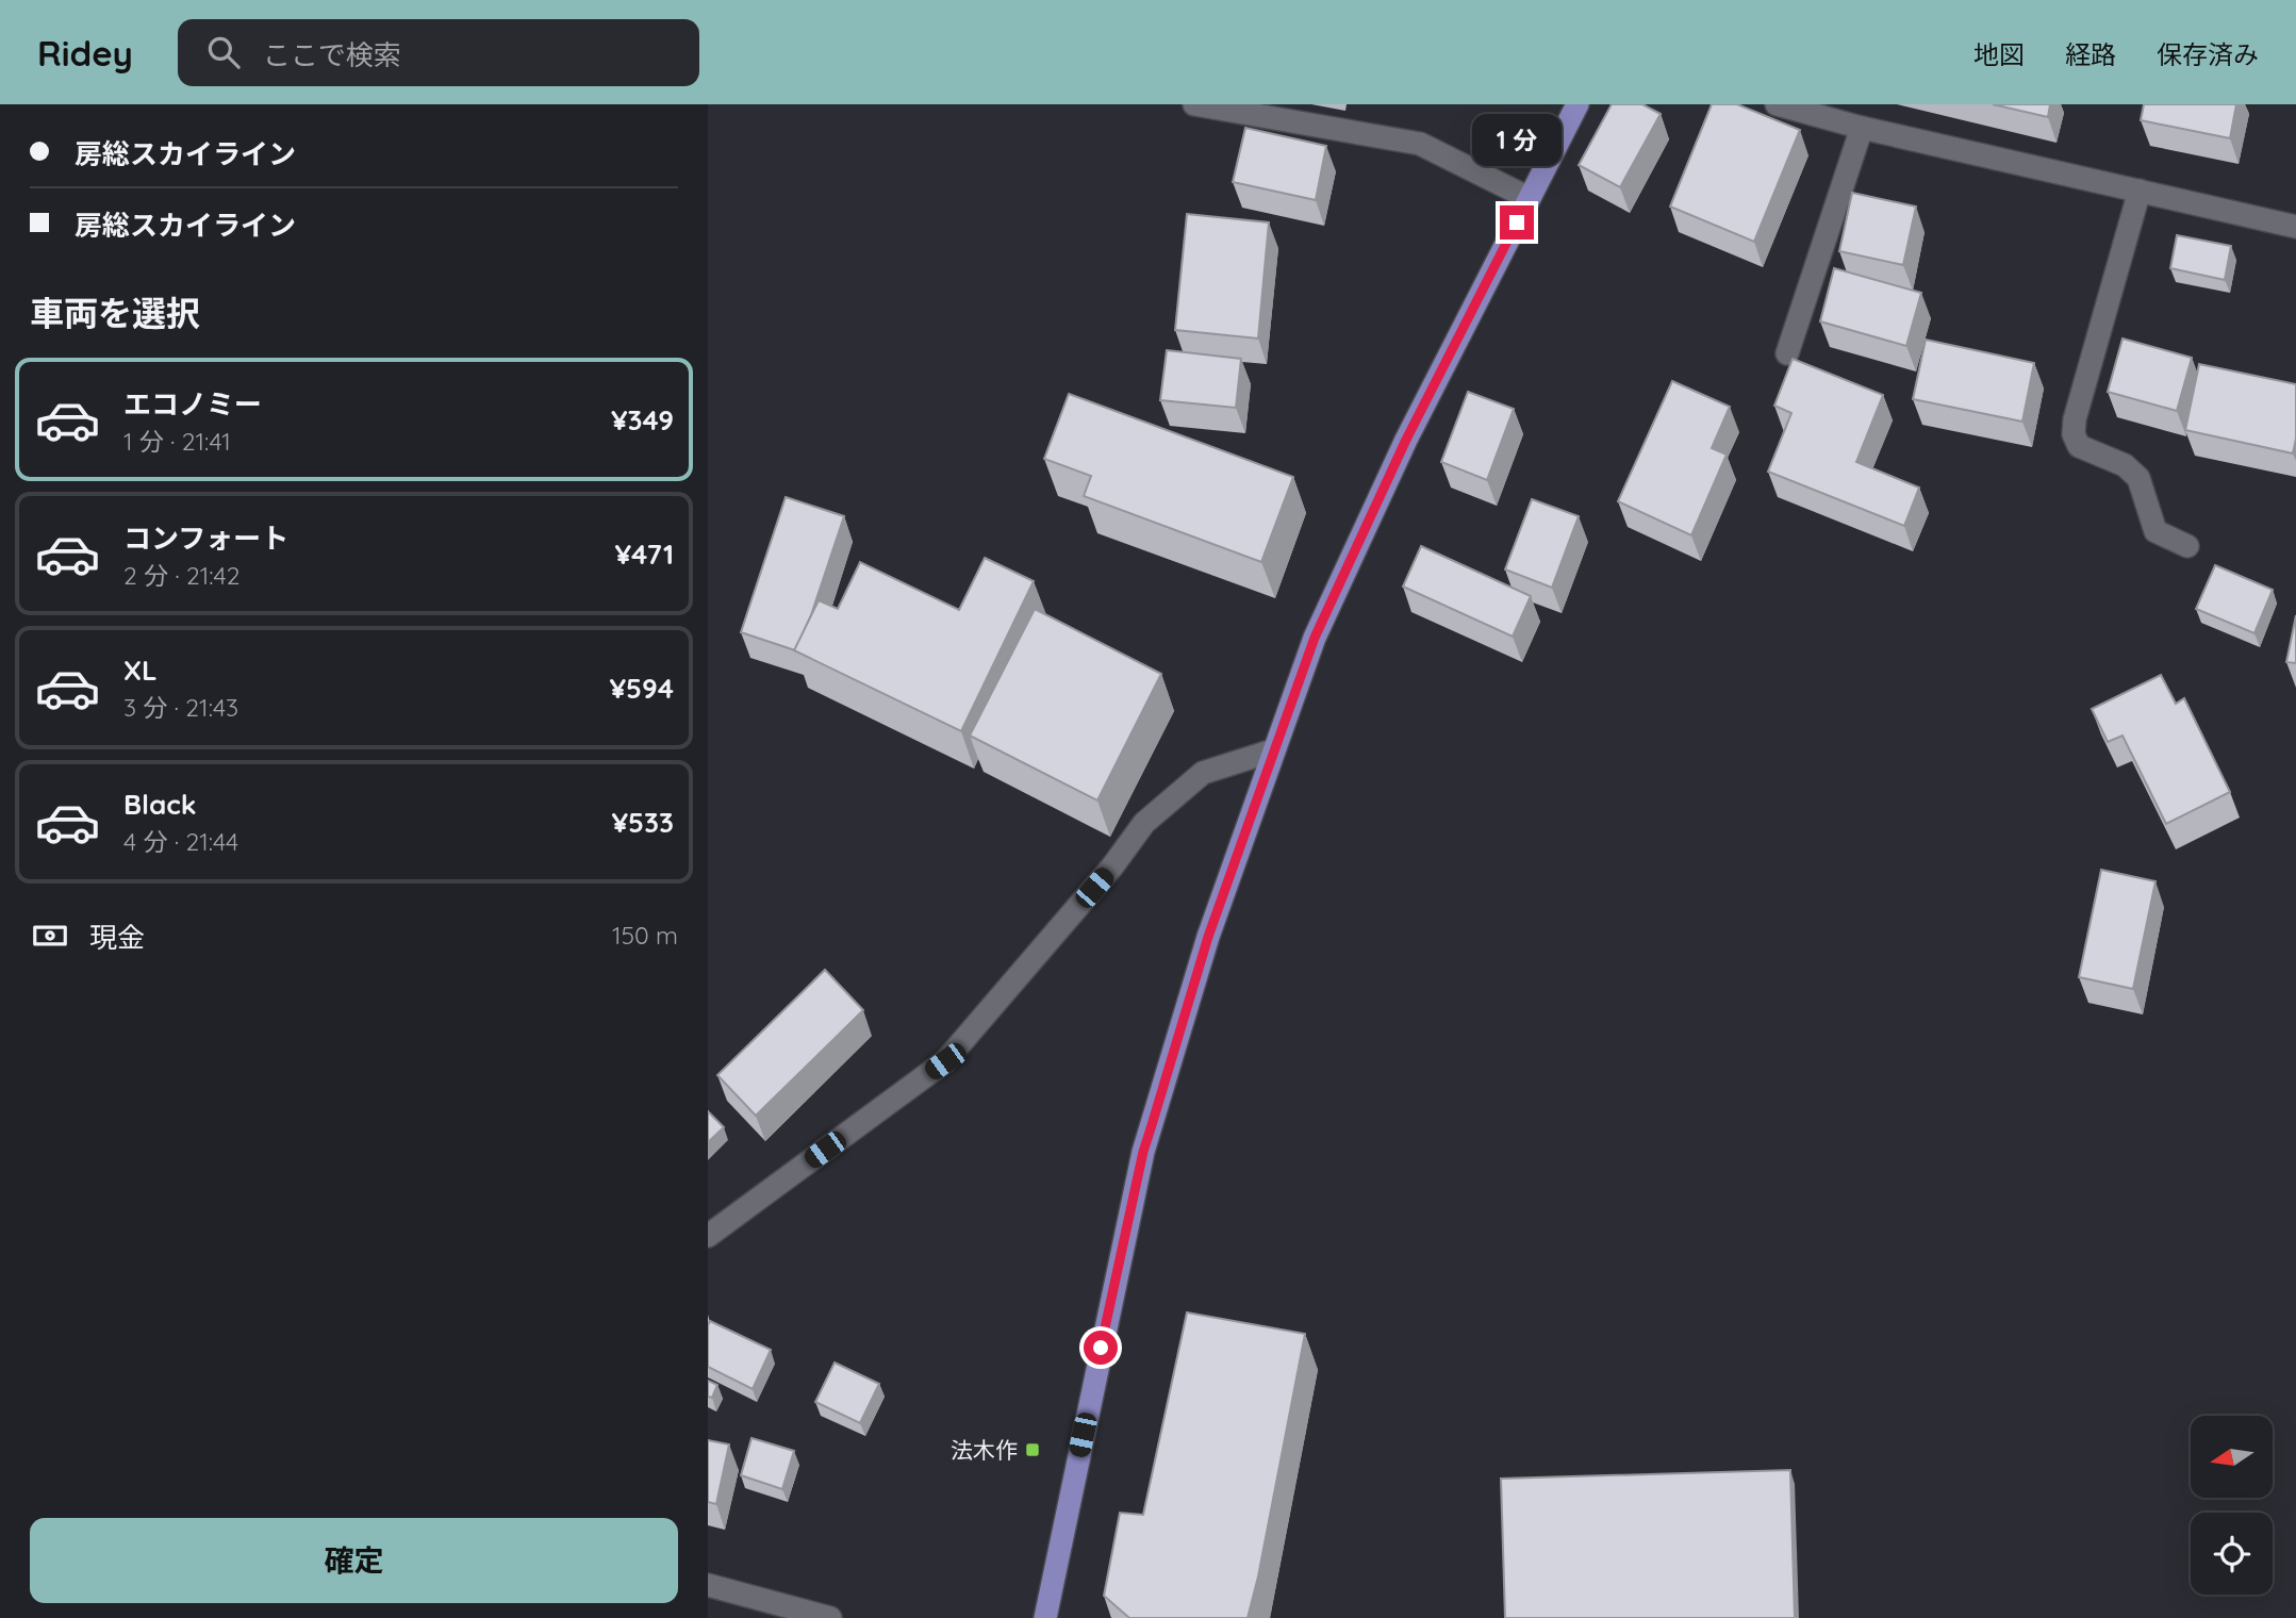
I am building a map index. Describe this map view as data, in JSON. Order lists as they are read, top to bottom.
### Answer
{
  "places": {
    "transit": ["法木作"]
  },
  "north": "left",
  "page": {
    "header": "Ridey",
    "search": "ここで検索",
    "nav": ["地図", "経路", "保存済み"],
    "banner": ["房総スカイライン", "房総スカイライン"],
    "bubble": "1 分",
    "heading": "車両を選択",
    "list": [
      {
        "name": "エコノミー",
        "note": "1 分 · 21:41",
        "value": "¥349"
      },
      {
        "name": "コンフォート",
        "note": "2 分 · 21:42",
        "value": "¥471"
      },
      {
        "name": "XL",
        "note": "3 分 · 21:43",
        "value": "¥594"
      },
      {
        "name": "Black",
        "note": "4 分 · 21:44",
        "value": "¥533"
      }
    ],
    "pay": ["現金", "150 m"],
    "buttons": "確定"
  }
}
